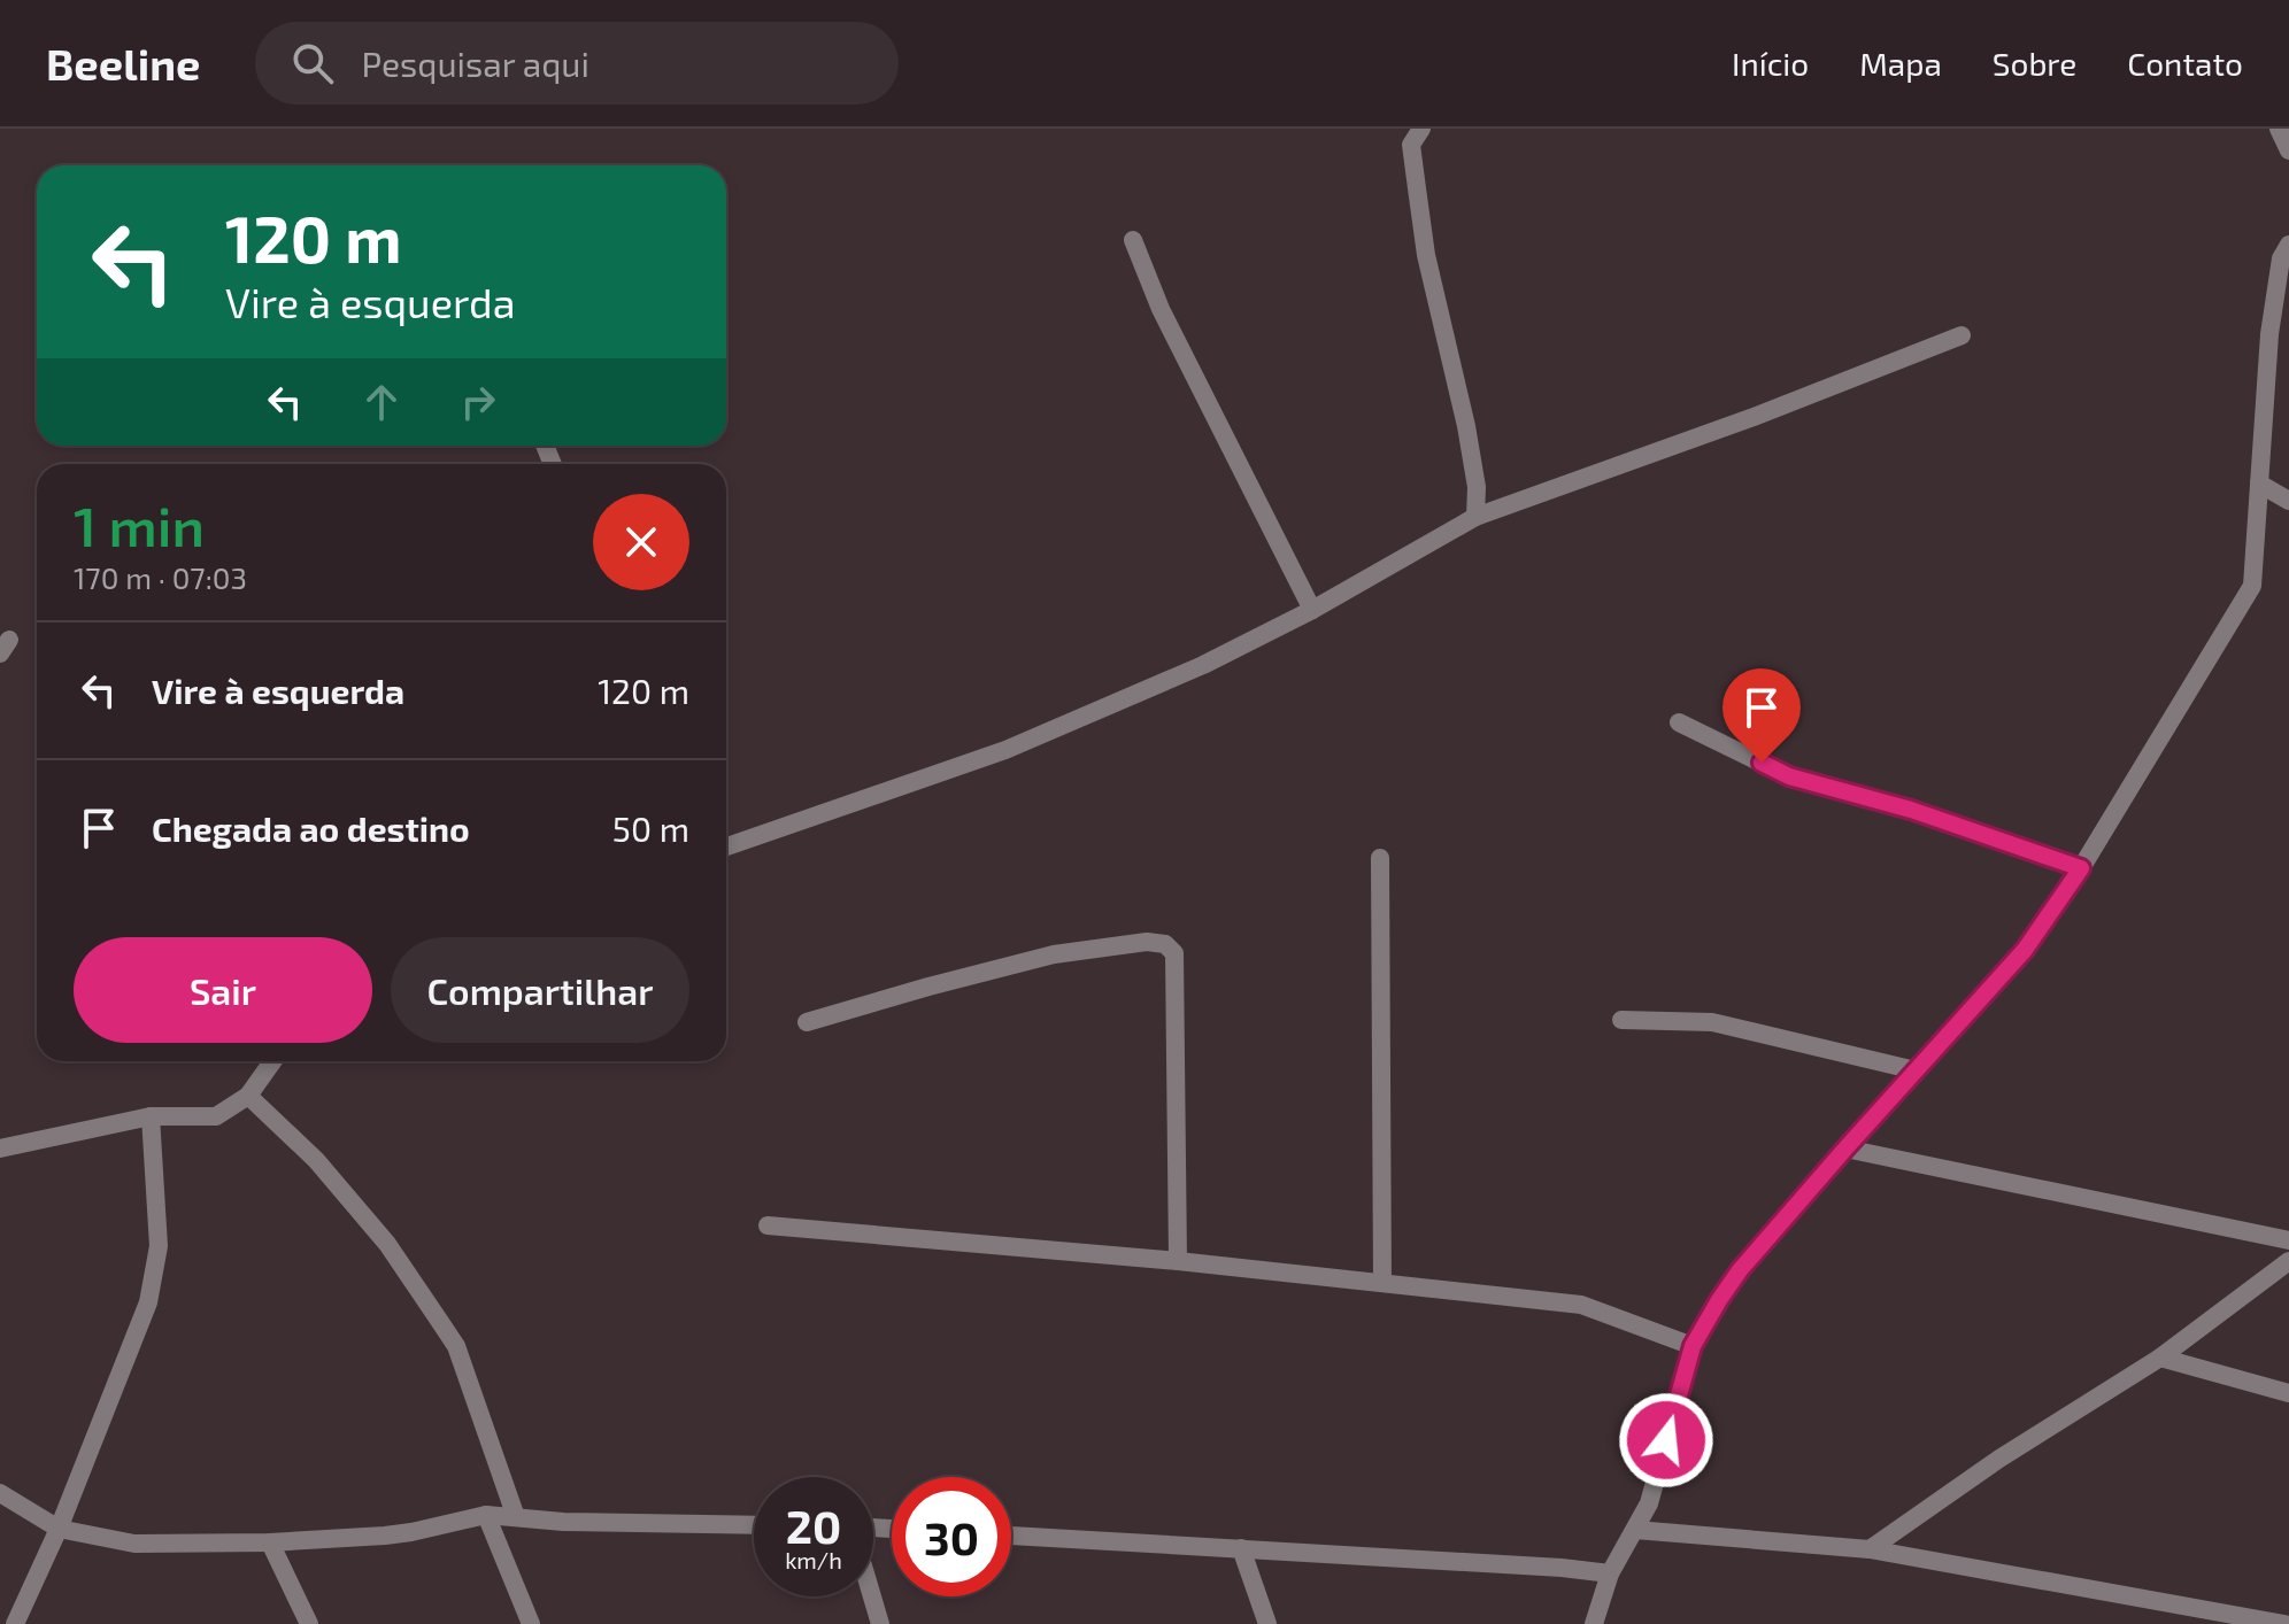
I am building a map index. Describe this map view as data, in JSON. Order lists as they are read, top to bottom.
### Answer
{
  "page": {
    "header": "Beeline",
    "search": "Pesquisar aqui",
    "nav": [
      "Início",
      "Mapa",
      "Sobre",
      "Contato"
    ],
    "turn": ["120 m", "Vire à esquerda"],
    "heading": ["1 min", "170 m · 07:03"],
    "list": [
      {
        "name": "Vire à esquerda",
        "value": "120 m"
      },
      {
        "name": "Chegada ao destino",
        "value": "50 m"
      }
    ],
    "buttons": ["Sair", "Compartilhar"],
    "speed": "20 km/h",
    "limit": "30"
  }
}
